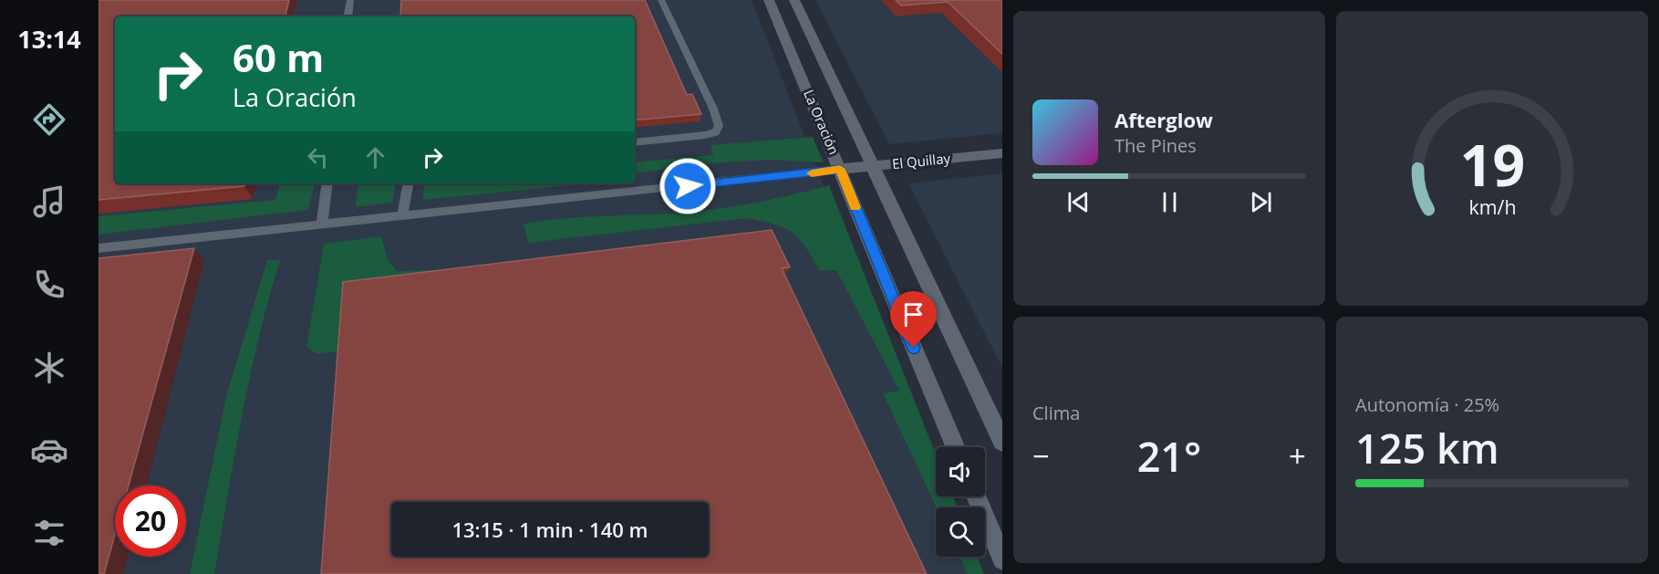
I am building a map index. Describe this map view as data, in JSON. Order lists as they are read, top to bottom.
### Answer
{
  "streets": {
    "street": ["La Oración", "El Quillay"]
  },
  "crossings": [
    ["La Oración", "El Quillay"]
  ],
  "page": {
    "tabs": "13:14",
    "turn": ["60 m", "La Oración"],
    "song": ["Afterglow", "The Pines"],
    "tile": [
      "Clima",
      ["Autonomía · 25%", "125 km"]
    ],
    "heat": ["−", "21°", "+"],
    "limit": "20",
    "trip": "13:15 · 1 min · 140 m",
    "gauge": ["19", "km/h"]
  }
}
